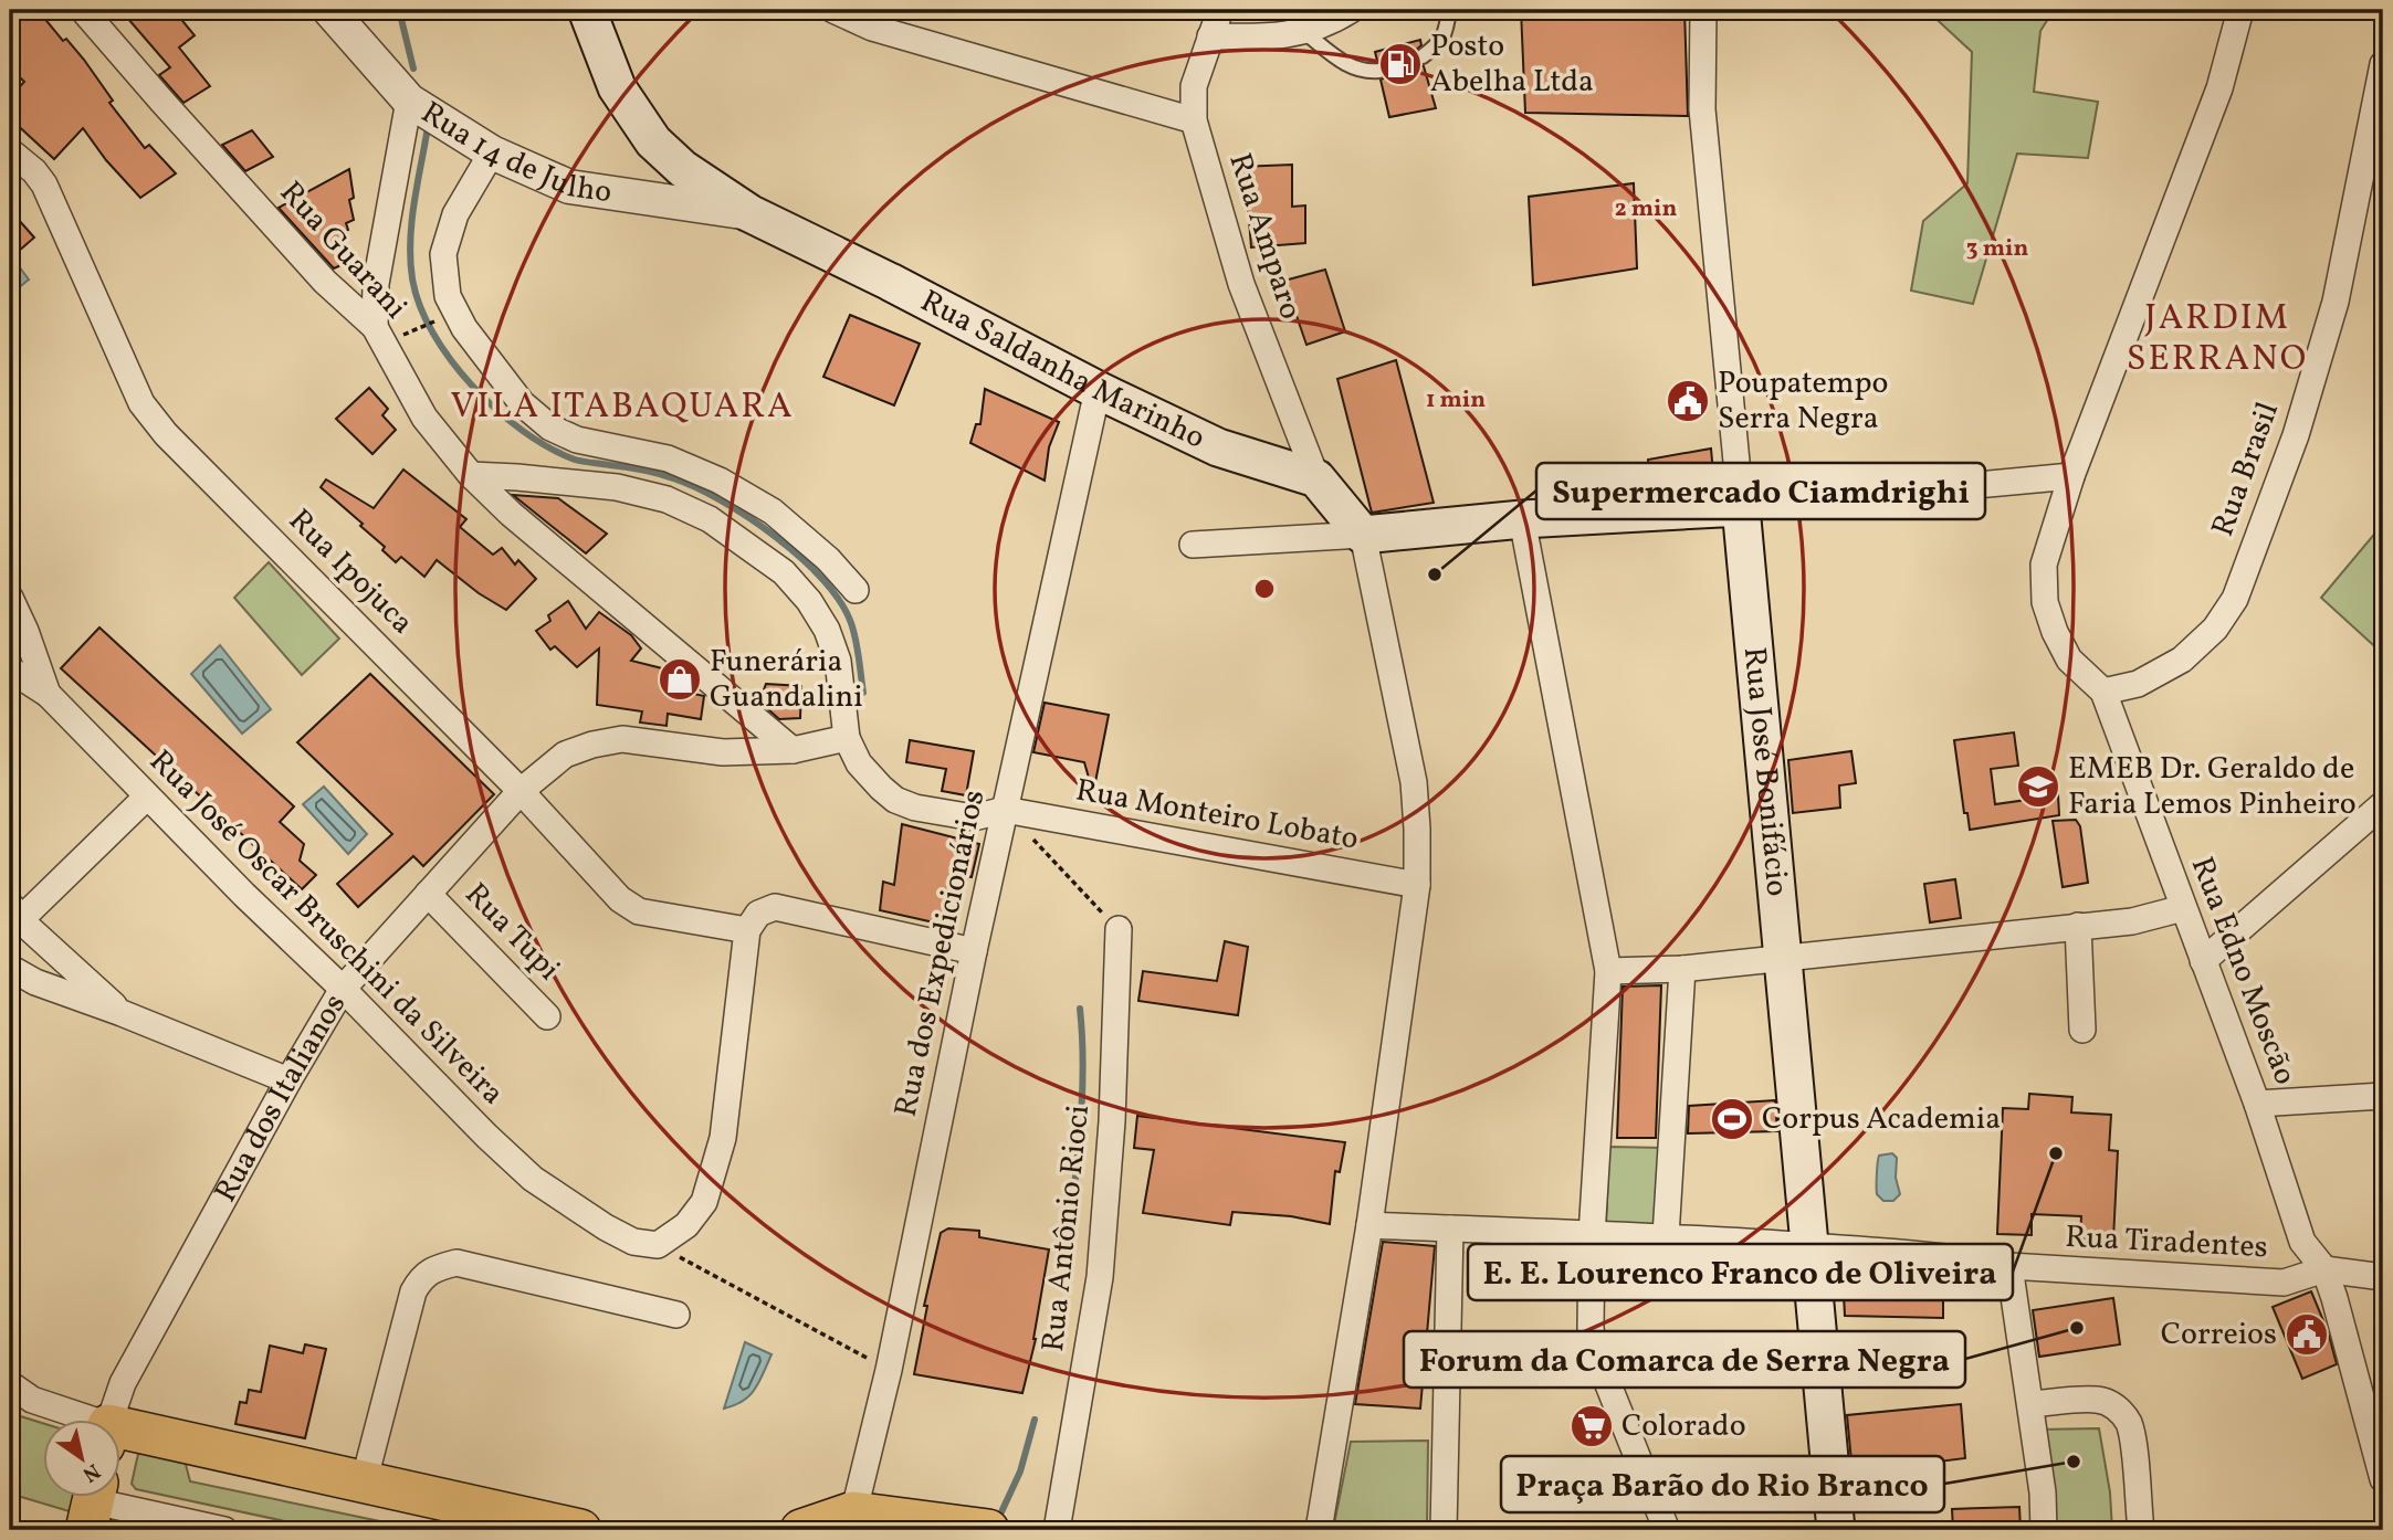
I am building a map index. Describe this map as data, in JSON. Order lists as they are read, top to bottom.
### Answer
{
  "streets": {
    "main road": ["Rua Saldanha Marinho", "Rua José Bonifácio"],
    "street": [
      "Rua 14 de Julho",
      "Rua Amparo",
      "Rua Guarani",
      "Rua Brasil",
      "Rua Ipojuca",
      "Rua Monteiro Lobato",
      "Rua José Oscar Bruschini da Silveira",
      "Rua Tupi",
      "Rua dos Expedicionários",
      "Rua Edno Moscão",
      "Rua dos Italianos",
      "Rua Antônio Rioci",
      "Rua Tiradentes"
    ]
  },
  "crossings": [
    ["Rua 14 de Julho", "Rua Saldanha Marinho"],
    ["Rua Amparo", "Rua Saldanha Marinho"],
    ["Rua Guarani", "Rua dos Italianos"],
    ["Rua Saldanha Marinho", "Rua dos Expedicionários"],
    ["Rua Brasil", "Rua Edno Moscão"],
    ["Rua Ipojuca", "Rua dos Italianos"],
    ["Rua José Bonifácio", "Rua Tiradentes"],
    ["Rua Monteiro Lobato", "Rua dos Expedicionários"],
    ["Rua José Oscar Bruschini da Silveira", "Rua dos Italianos"],
    ["Rua Tupi", "Rua dos Italianos"],
    ["Rua Edno Moscão", "Rua Tiradentes"]
  ],
  "districts": ["JARDIM SERRANO", "VILA ITABAQUARA"],
  "places": {
    "fuel station": ["Posto Abelha Ltda"],
    "public building": ["Poupatempo Serra Negra", "Correios"],
    "other": [
      "Supermercado Ciamdrighi",
      "E. E. Lourenco Franco de Oliveira",
      "Forum da Comarca de Serra Negra",
      "Praça Barão do Rio Branco"
    ],
    "shop": ["Funerária Guandalini"],
    "school or university": ["EMEB Dr. Geraldo de Faria Lemos Pinheiro"],
    "sports": ["Corpus Academia"],
    "supermarket": ["Colorado"]
  },
  "north": "bottom right",
  "rings": ["2 min", "3 min", "1 min"]
}
